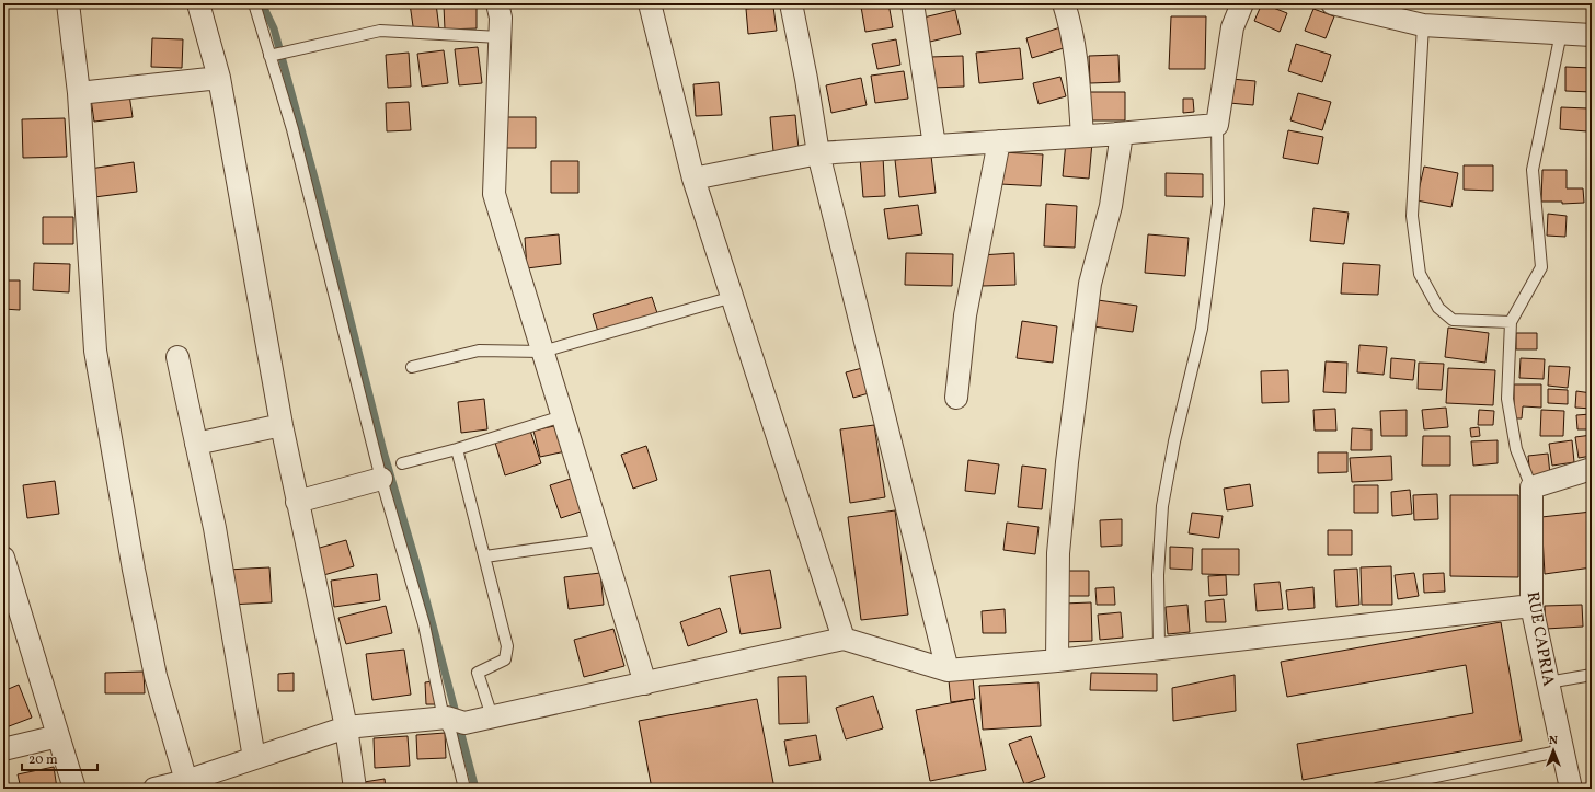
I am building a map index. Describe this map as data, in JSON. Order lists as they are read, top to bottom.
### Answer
{
  "streets": {
    "street": ["RUE CAPRIA"]
  },
  "scale_bar": "20 m",
  "north": "top"
}
